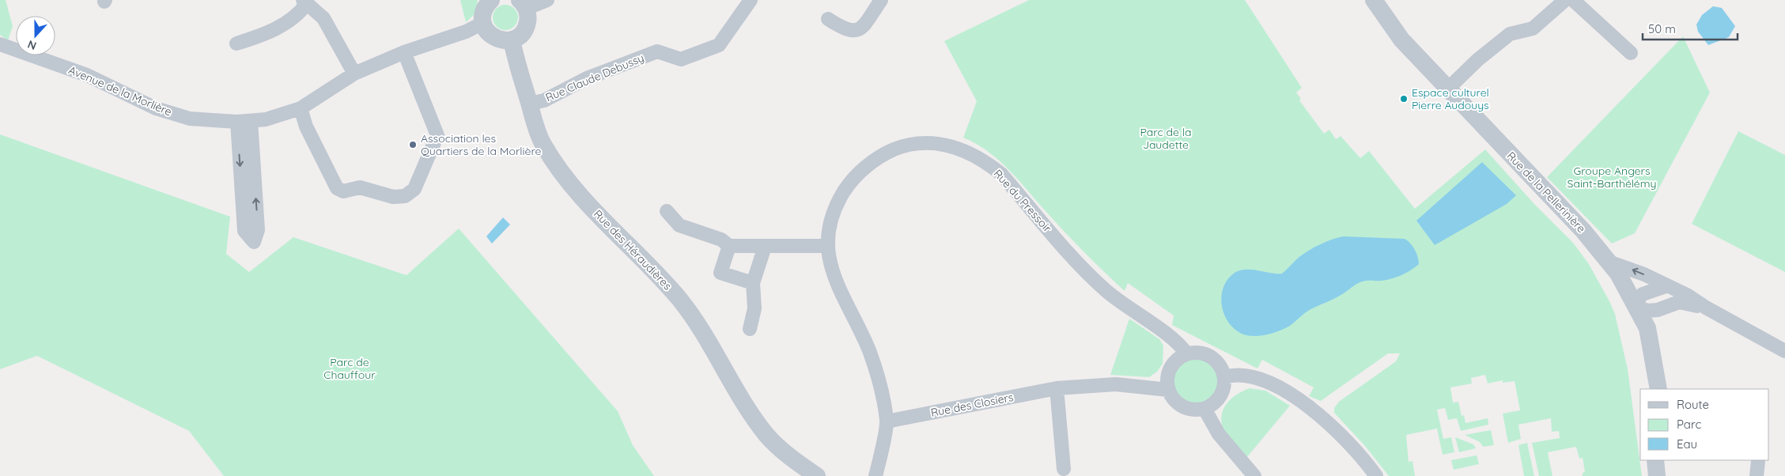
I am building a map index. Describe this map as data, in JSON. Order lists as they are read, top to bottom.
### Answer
{
  "streets": {
    "street": [
      "Rue Claude Debussy",
      "Avenue de la Morlière",
      "Rue de la Pellerinière",
      "Rue du Pressoir",
      "Rue des Héraudières",
      "Rue des Closiers"
    ]
  },
  "crossings": [
    ["Rue Claude Debussy", "Rue des Héraudières"],
    ["Rue du Pressoir", "Rue des Closiers"]
  ],
  "parks": ["Parc de la Jaudette", "Groupe Angers Saint-Barthélémy", "Parc de Chauffour"],
  "places": ["Espace culturel Pierre Audouys", "Association les Quartiers de la Morlière"],
  "legend": ["Route", "Parc", "Eau"],
  "scale_bar": "50 m",
  "north": "bottom"
}
